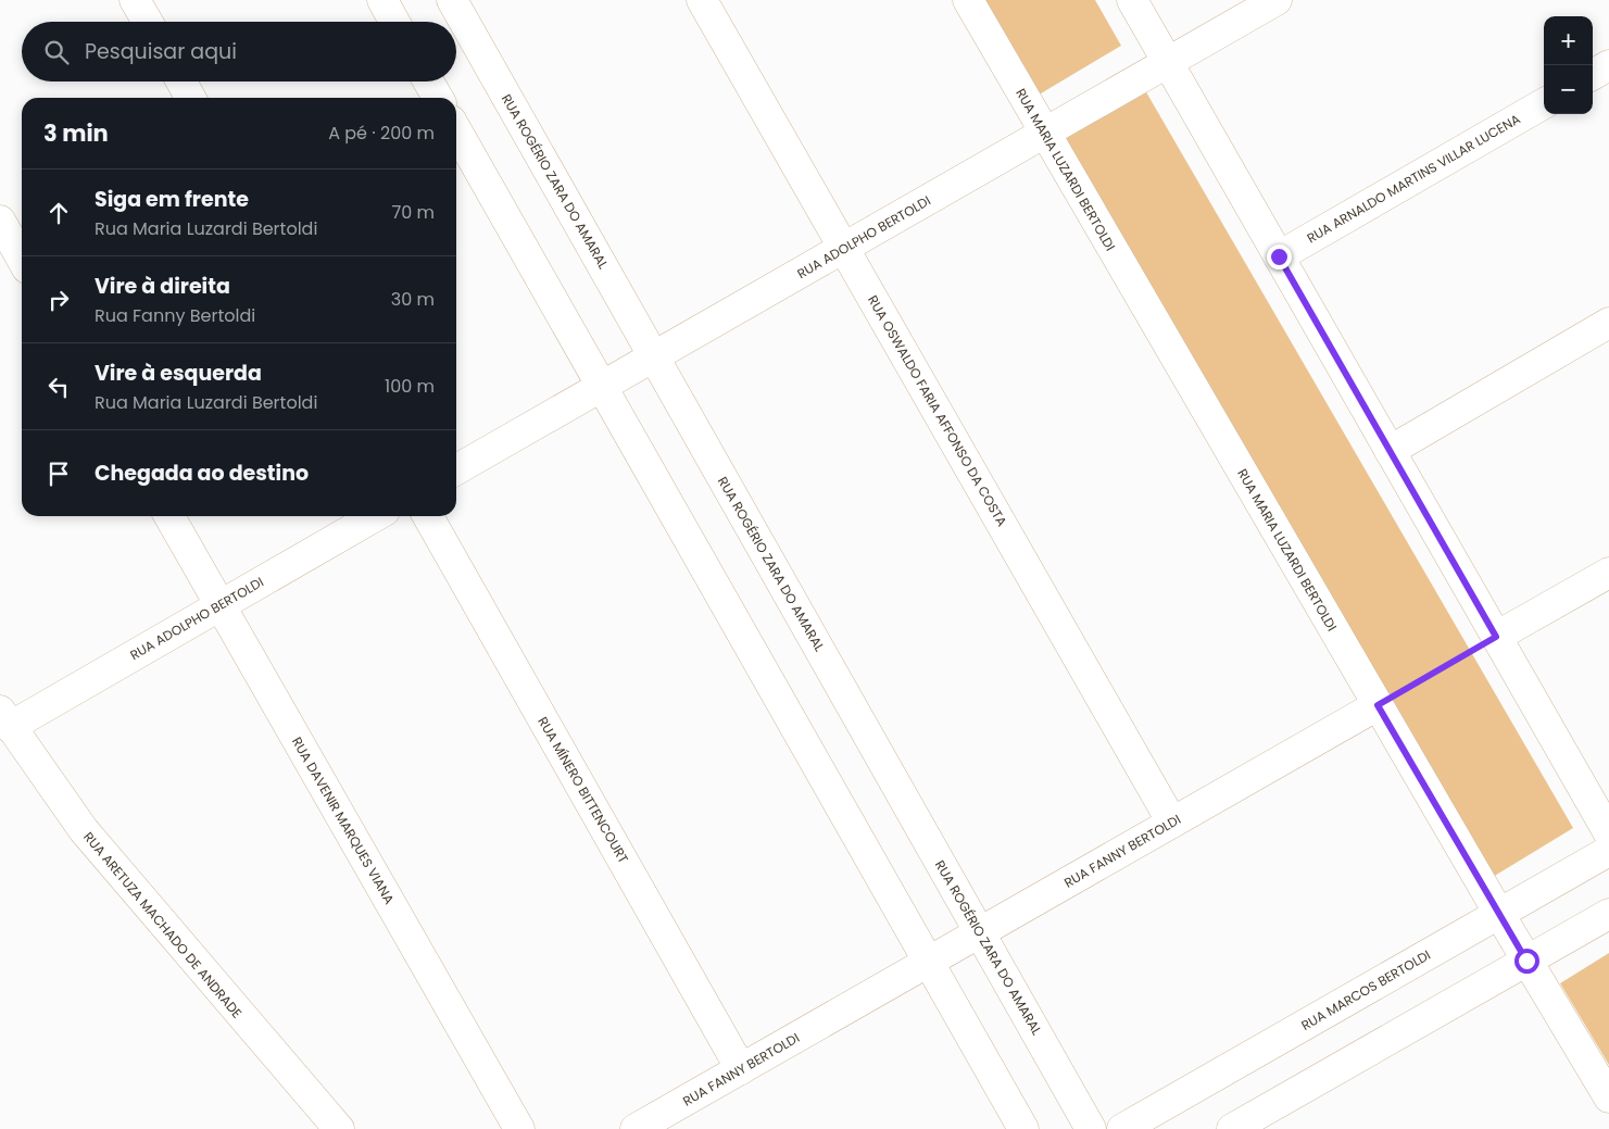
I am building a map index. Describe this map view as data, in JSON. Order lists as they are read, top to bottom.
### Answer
{
  "streets": {
    "street": [
      "RUA MARIA LUZARDI BERTOLDI",
      "RUA ARNALDO MARTINS VILLAR LUCENA",
      "RUA ROGÉRIO ZARA DO AMARAL",
      "RUA ADOLPHO BERTOLDI",
      "RUA OSWALDO FARIA AFFONSO DA COSTA",
      "RUA MÍNERO BITTENCOURT",
      "RUA DAVENIR MARQUES VIANA",
      "RUA FANNY BERTOLDI",
      "RUA ARETUZA MACHADO DE ANDRADE",
      "RUA MARCOS BERTOLDI"
    ]
  },
  "crossings": [
    ["RUA MARIA LUZARDI BERTOLDI", "RUA ADOLPHO BERTOLDI"],
    ["RUA MARIA LUZARDI BERTOLDI", "RUA FANNY BERTOLDI"],
    ["RUA MARIA LUZARDI BERTOLDI", "RUA MARCOS BERTOLDI"],
    ["RUA ROGÉRIO ZARA DO AMARAL", "RUA ADOLPHO BERTOLDI"],
    ["RUA ROGÉRIO ZARA DO AMARAL", "RUA FANNY BERTOLDI"],
    ["RUA ADOLPHO BERTOLDI", "RUA OSWALDO FARIA AFFONSO DA COSTA"],
    ["RUA ADOLPHO BERTOLDI", "RUA DAVENIR MARQUES VIANA"],
    ["RUA ADOLPHO BERTOLDI", "RUA ARETUZA MACHADO DE ANDRADE"],
    ["RUA OSWALDO FARIA AFFONSO DA COSTA", "RUA FANNY BERTOLDI"],
    ["RUA MÍNERO BITTENCOURT", "RUA FANNY BERTOLDI"]
  ],
  "page": {
    "map_buttons": ["+", "−"],
    "search": "Pesquisar aqui",
    "heading": ["3 min", "A pé · 200 m"],
    "list": [
      ["Siga em frente", "Rua Maria Luzardi Bertoldi", "70 m"],
      ["Vire à direita", "Rua Fanny Bertoldi", "30 m"],
      ["Vire à esquerda", "Rua Maria Luzardi Bertoldi", "100 m"],
      "Chegada ao destino"
    ]
  }
}
